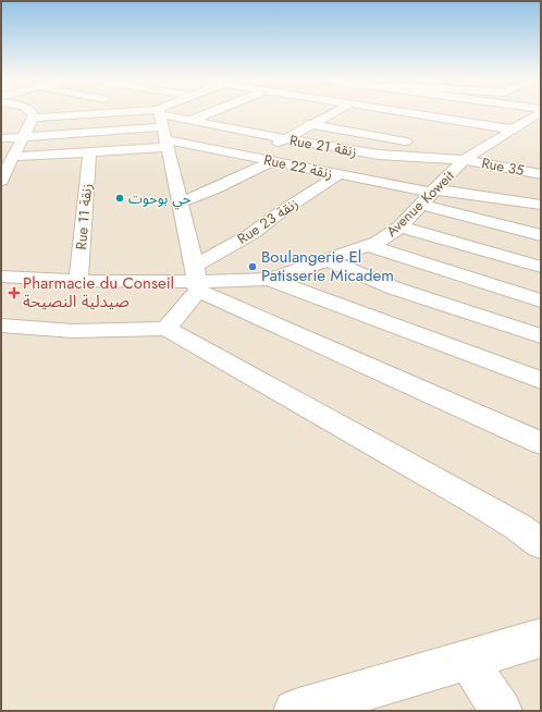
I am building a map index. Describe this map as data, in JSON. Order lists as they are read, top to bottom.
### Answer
{
  "streets": {
    "street": [
      "Rue 21 زنقة",
      "Rue 22 زنقة",
      "Rue 35",
      "Avenue Koweit",
      "Rue 11 زنقة",
      "Rue 23 زنقة"
    ]
  },
  "crossings": [
    ["Rue 21 زنقة", "Rue 22 زنقة"],
    ["Rue 21 زنقة", "Rue 35"],
    ["Rue 21 زنقة", "Avenue Koweit"],
    ["Rue 22 زنقة", "Avenue Koweit"],
    ["Rue 22 زنقة", "Rue 23 زنقة"],
    ["Rue 35", "Avenue Koweit"],
    ["Avenue Koweit", "Rue 11 زنقة"],
    ["Avenue Koweit", "Rue 23 زنقة"]
  ],
  "places": {
    "other": ["حي بوحوت", "Boulangerie El Patisserie Micadem"],
    "health": ["Pharmacie du Conseil صيدلية النصيحة"]
  }
}
